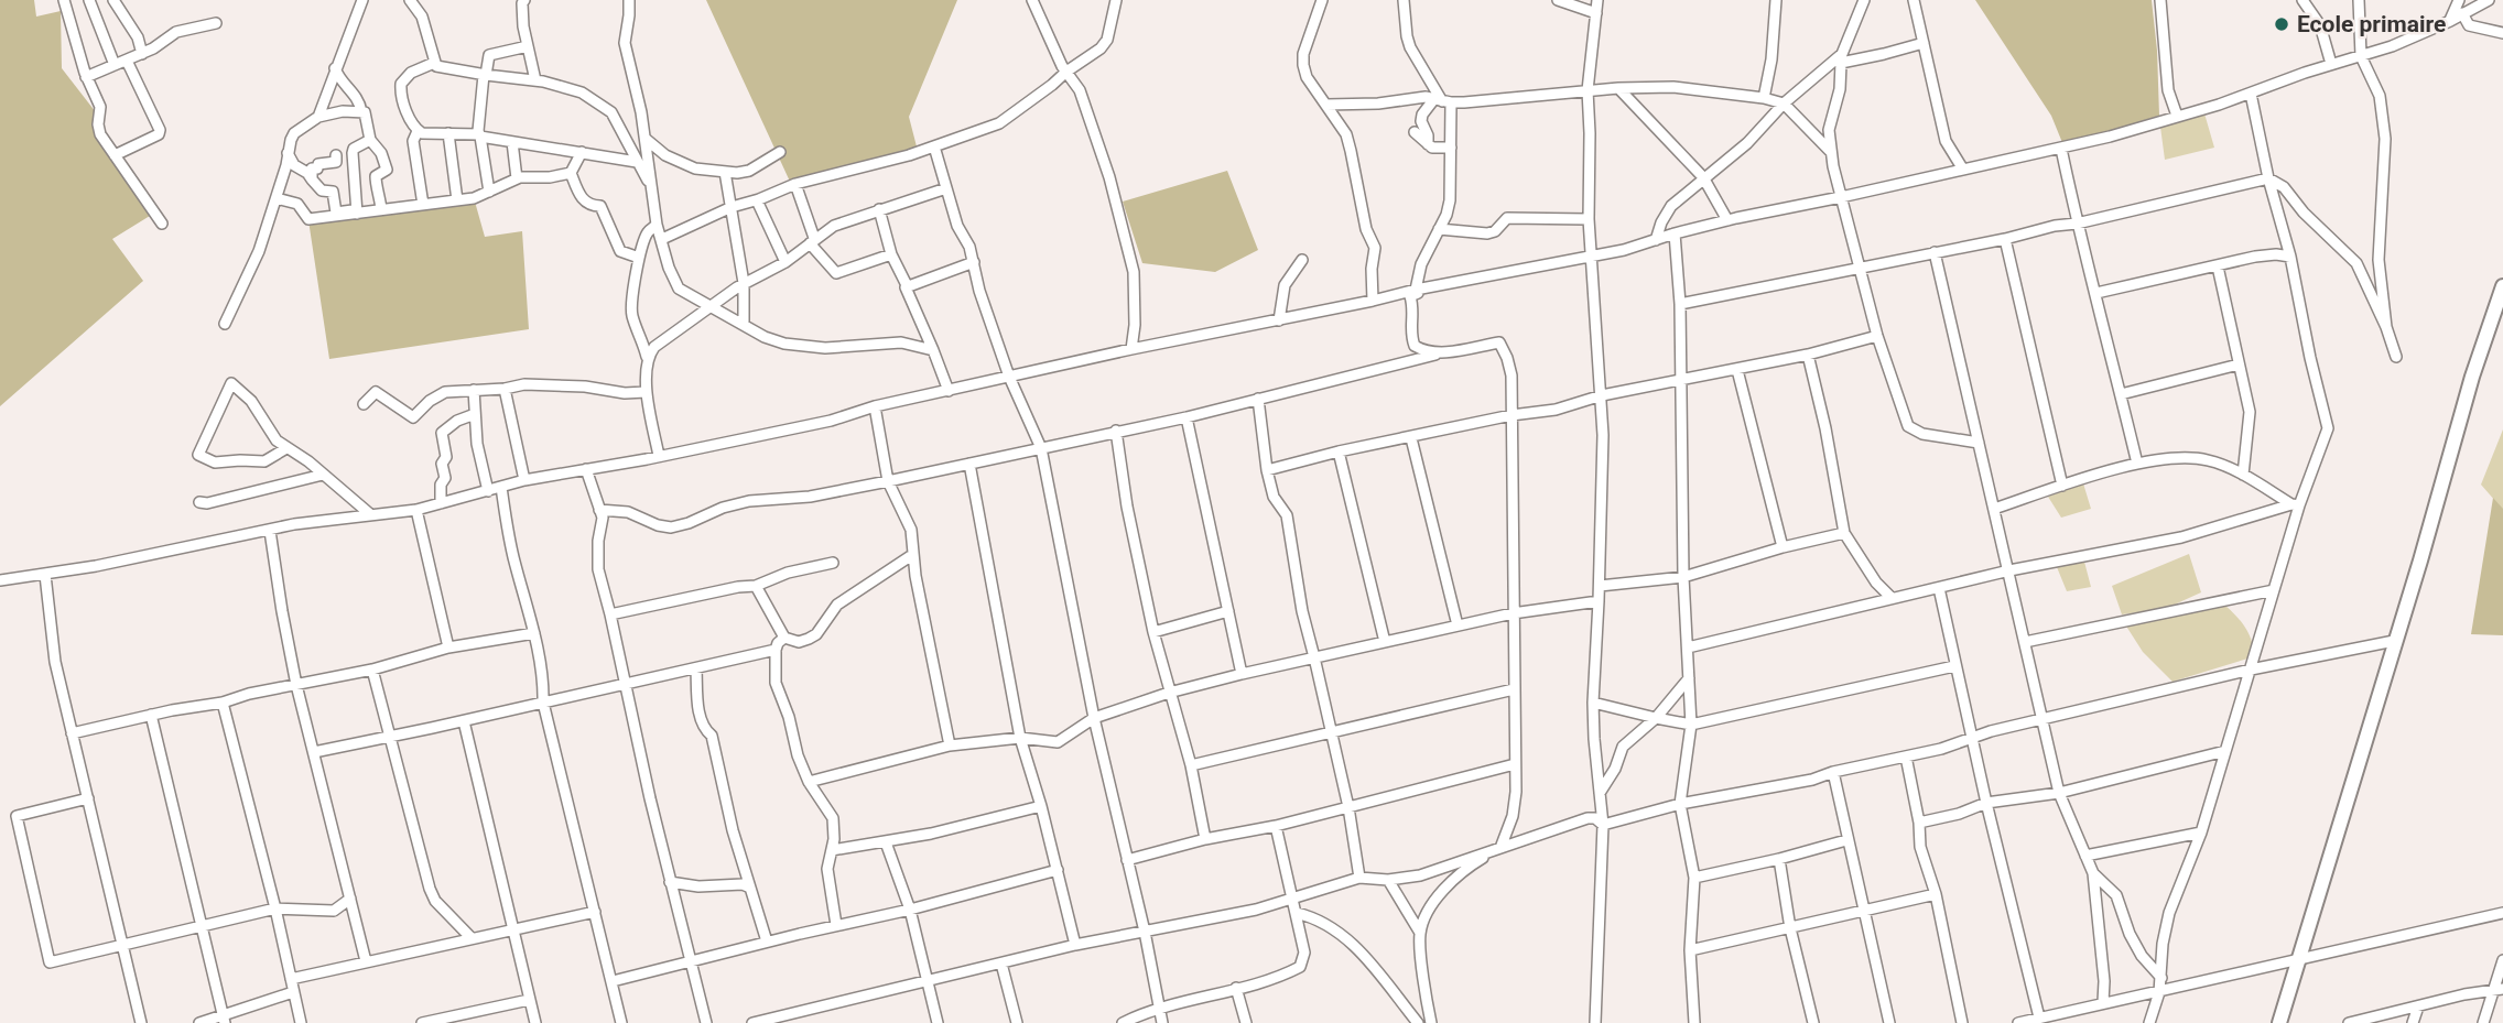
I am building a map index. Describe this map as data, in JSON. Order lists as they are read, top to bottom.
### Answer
{
  "places": ["Ecole primaire"]
}
